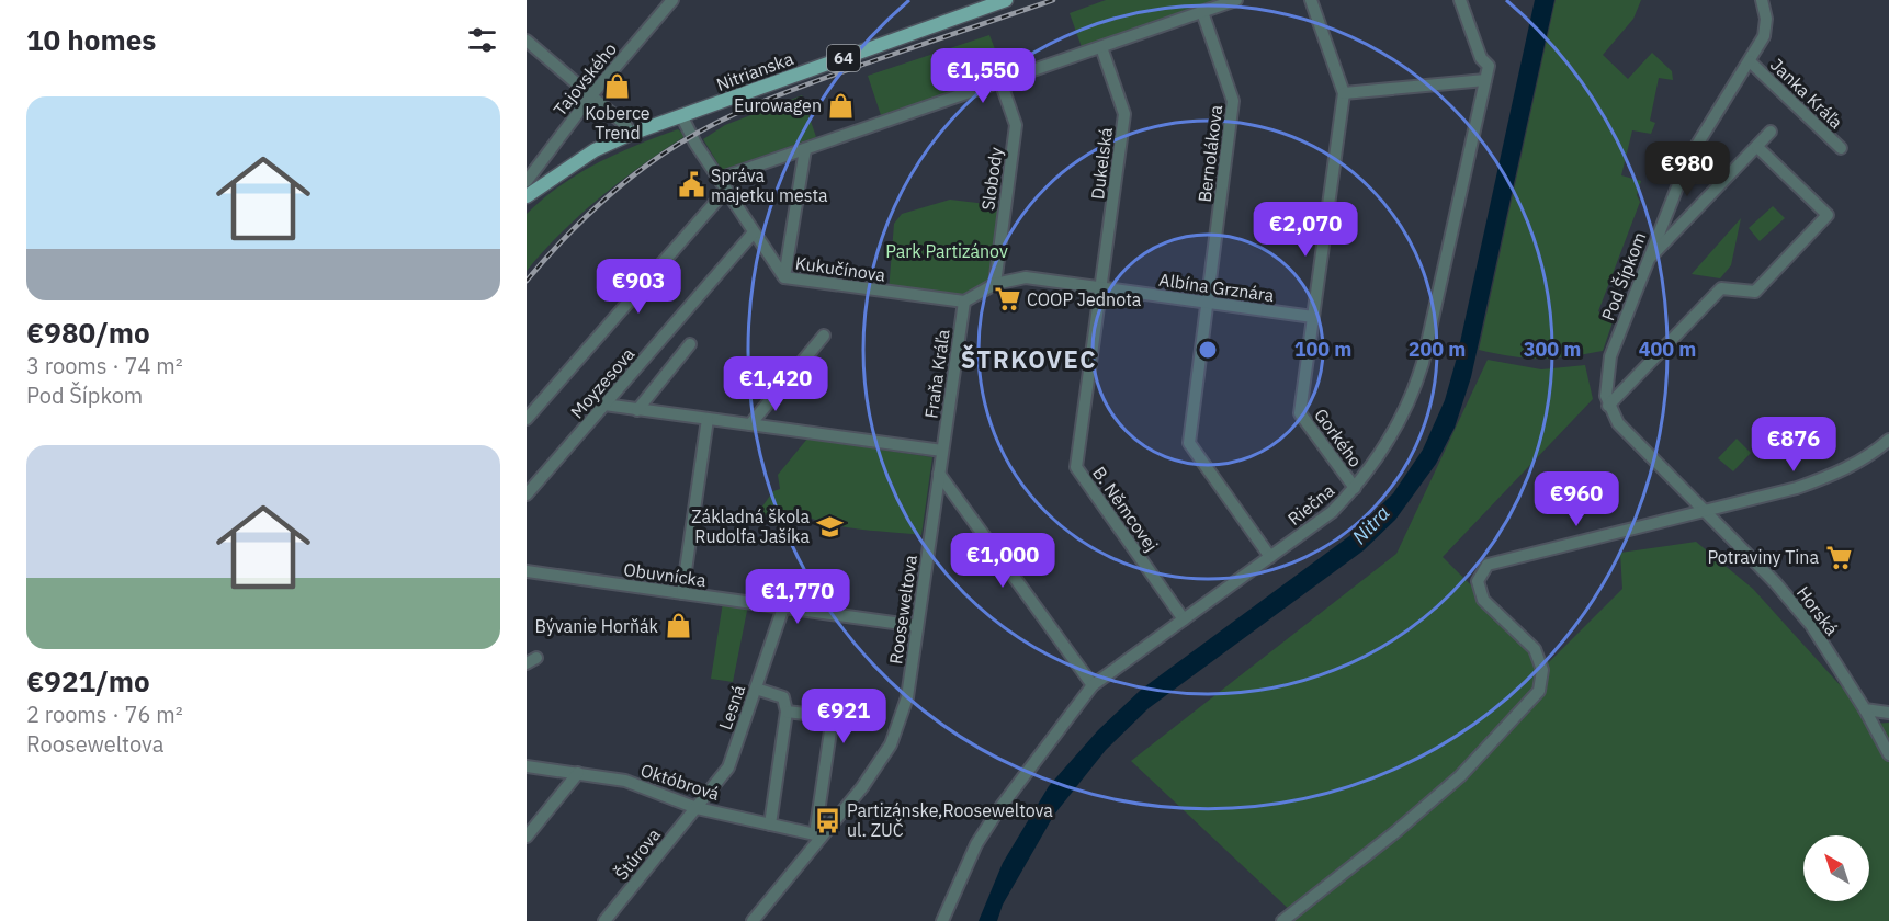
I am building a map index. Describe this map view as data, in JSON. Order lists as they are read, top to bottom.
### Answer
{
  "streets": {
    "main road": ["64", "Nitrianska"],
    "street": [
      "Tajovského",
      "Janka Kráľa",
      "Bernolákova",
      "Dukelská",
      "Slobody",
      "Kukučínova",
      "Pod Šípkom",
      "Albína Grznára",
      "Fraňa Kráľa",
      "Moyzesova",
      "Gorkého",
      "Riečna",
      "B. Němcovej",
      "Obuvnícka",
      "Rooseweltova",
      "Horská",
      "Lesná",
      "Októbrová",
      "Štúrova"
    ]
  },
  "crossings": [
    ["Nitrianska", "Kukučínova"],
    ["Janka Kráľa", "Pod Šípkom"],
    ["Bernolákova", "Albína Grznára"],
    ["Bernolákova", "Riečna"],
    ["Dukelská", "Albína Grznára"],
    ["Dukelská", "B. Němcovej"],
    ["Slobody", "Albína Grznára"],
    ["Kukučínova", "Albína Grznára"],
    ["Kukučínova", "Fraňa Kráľa"],
    ["Kukučínova", "Moyzesova"],
    ["Albína Grznára", "Fraňa Kráľa"],
    ["Albína Grznára", "Gorkého"],
    ["Albína Grznára", "B. Němcovej"],
    ["Fraňa Kráľa", "Rooseweltova"],
    ["Gorkého", "Riečna"],
    ["Riečna", "B. Němcovej"],
    ["Obuvnícka", "Rooseweltova"],
    ["Obuvnícka", "Lesná"],
    ["Rooseweltova", "Októbrová"],
    ["Lesná", "Októbrová"],
    ["Lesná", "Štúrova"],
    ["Októbrová", "Štúrova"]
  ],
  "districts": ["ŠTRKOVEC"],
  "water": ["Nitra"],
  "parks": ["Park Partizánov"],
  "places": {
    "shop": ["Koberce Trend", "Eurowagen", "Bývanie Horňák"],
    "public building": ["Správa majetku mesta"],
    "supermarket": ["COOP Jednota", "Potraviny Tina"],
    "school or university": ["Základná škola Rudolfa Jašíka"],
    "bus stop": ["Partizánske,Rooseweltova ul. ZUČ"]
  },
  "north": "top left",
  "page": {
    "heading": "10 homes",
    "price": [
      "€1,550",
      "€980",
      "€2,070",
      "€903",
      "€1,420",
      "€876",
      "€960",
      "€1,000",
      "€1,770",
      "€921"
    ],
    "list": [
      {
        "name": "€980/mo",
        "note": "3 rooms · 74 m² · Pod Šípkom"
      },
      {
        "name": "€921/mo",
        "note": "2 rooms · 76 m² · Rooseweltova"
      }
    ]
  },
  "rings": [
    "100 m",
    "200 m",
    "300 m",
    "400 m"
  ]
}
